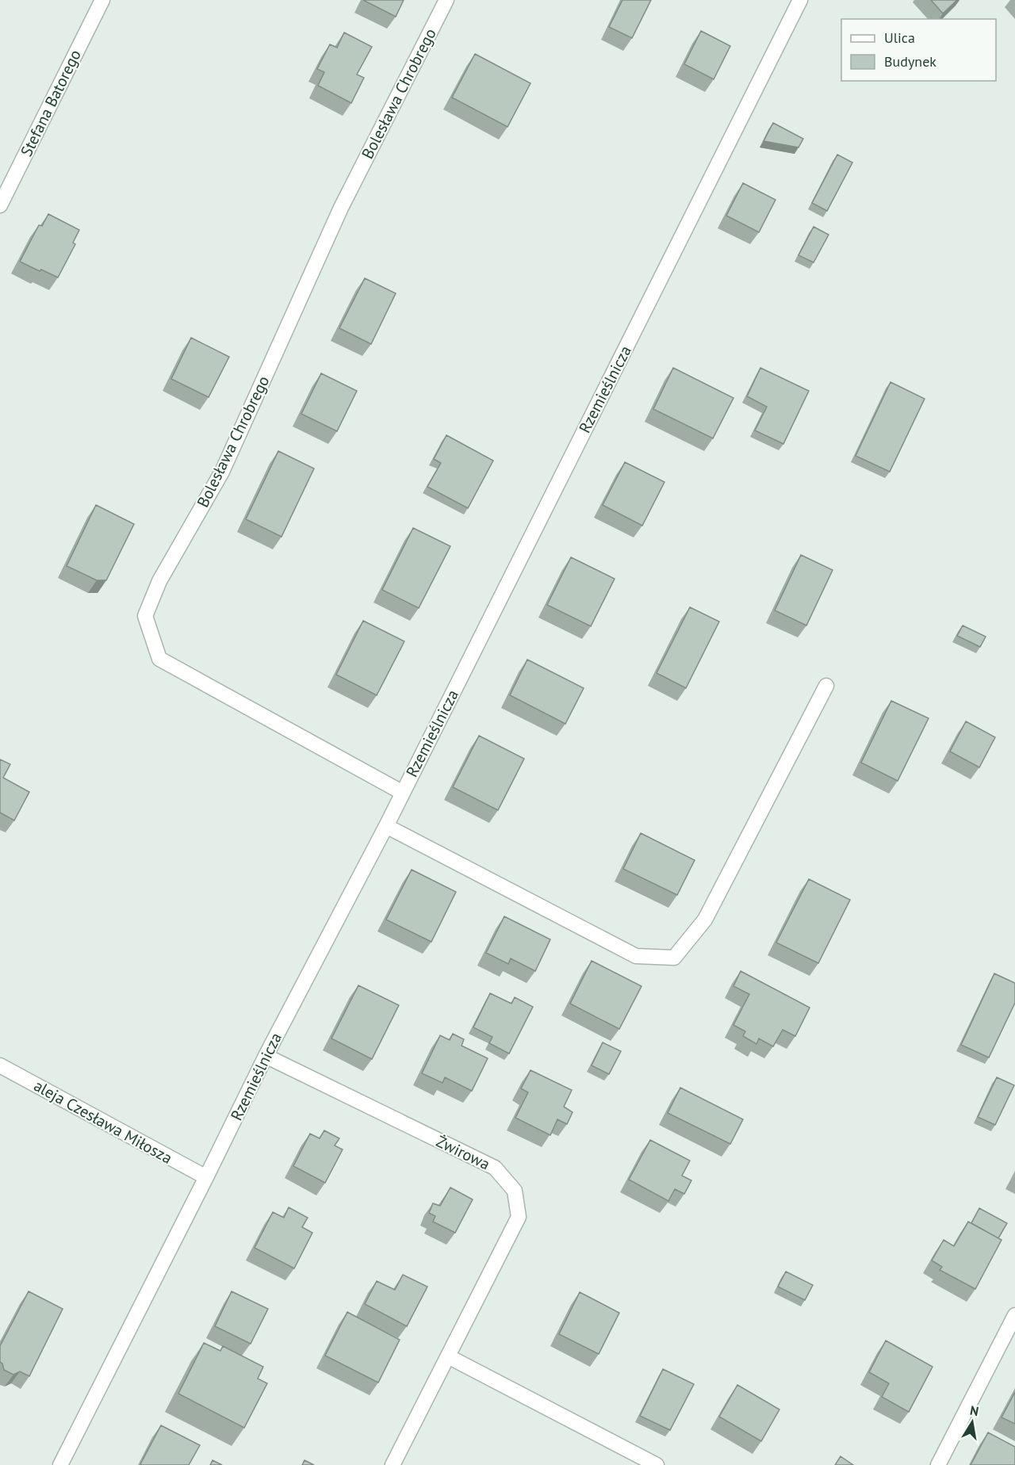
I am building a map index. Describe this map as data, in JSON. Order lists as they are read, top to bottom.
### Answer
{
  "streets": {
    "street": [
      "Bolesława Chrobrego",
      "Stefana Batorego",
      "Rzemieślnicza",
      "aleja Czesława Miłosza",
      "Żwirowa"
    ]
  },
  "crossings": [
    ["Bolesława Chrobrego", "Rzemieślnicza"],
    ["Rzemieślnicza", "aleja Czesława Miłosza"],
    ["Rzemieślnicza", "Żwirowa"]
  ],
  "legend": ["Ulica", "Budynek"],
  "north": "top"
}
